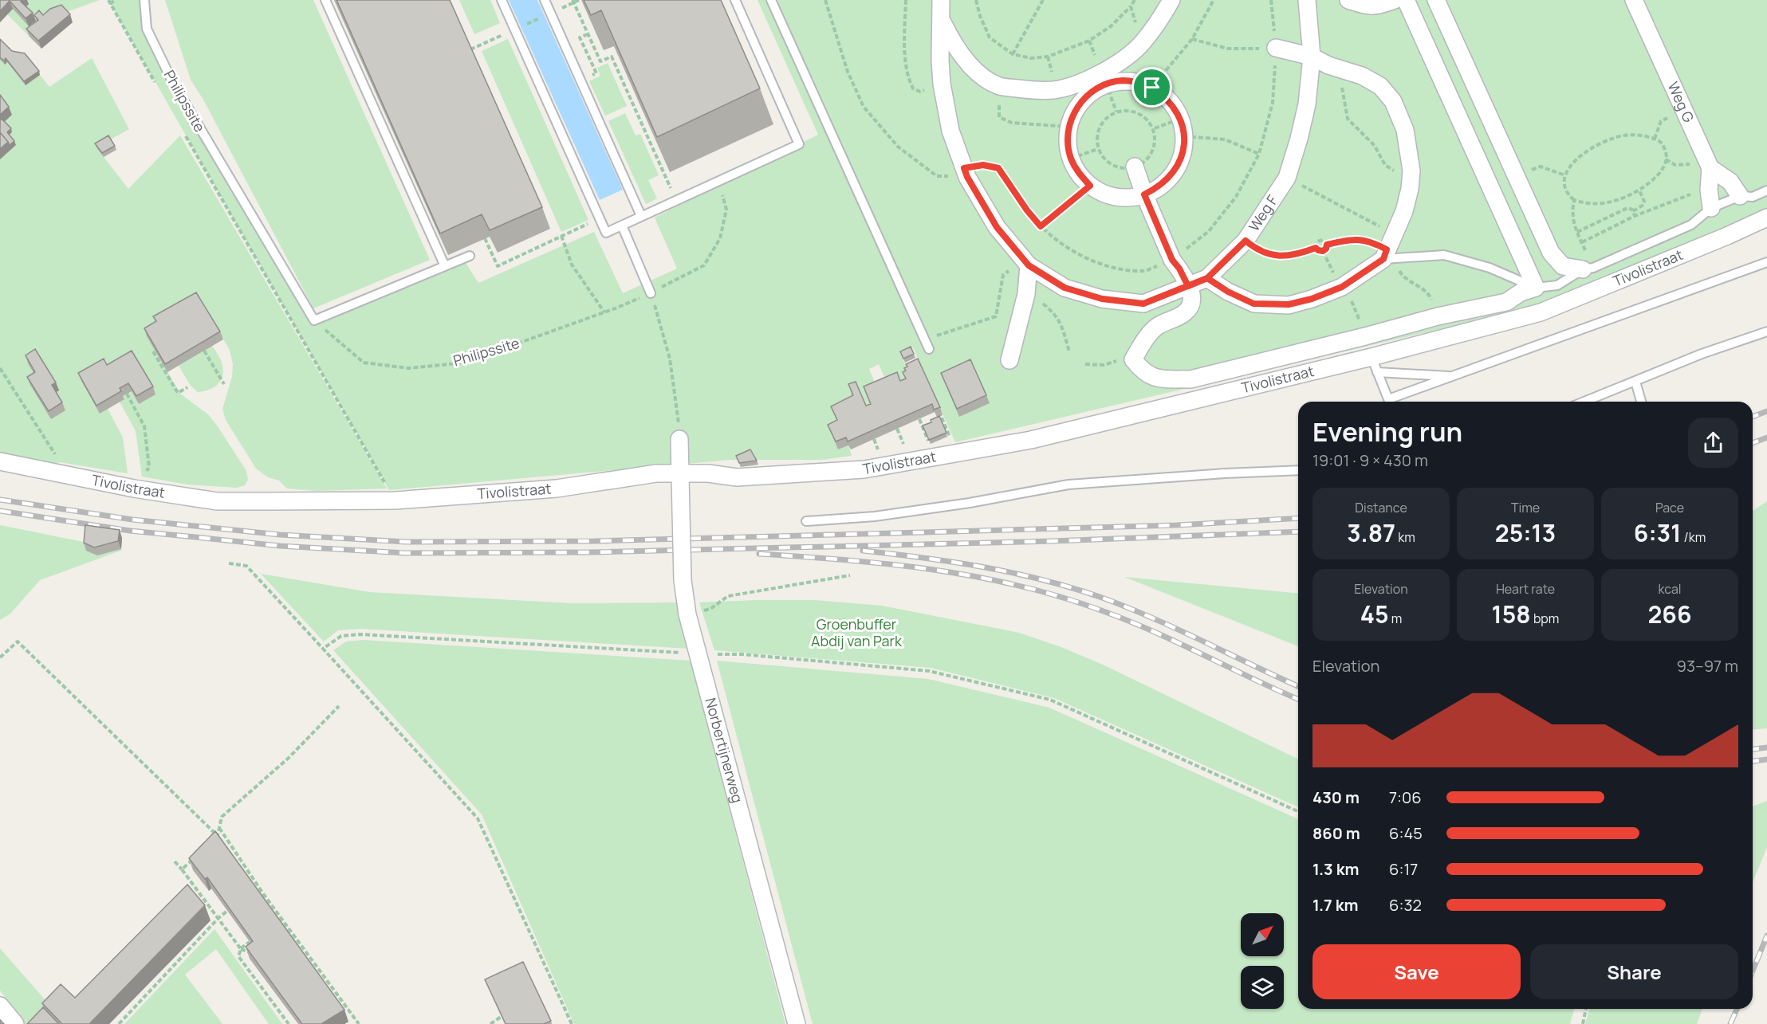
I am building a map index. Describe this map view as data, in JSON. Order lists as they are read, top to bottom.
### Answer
{
  "streets": {
    "street": [
      "Weg G",
      "Weg F",
      "Tivolistraat",
      "Norbertijnerweg"
    ],
    "lane": ["Philipssite"]
  },
  "crossings": [
    ["Tivolistraat", "Norbertijnerweg"]
  ],
  "parks": ["Groenbuffer Abdij van Park"],
  "north": "top right",
  "page": {
    "heading": ["Evening run", "19:01 · 9 × 430 m"],
    "stats": [
      ["Distance", "3.87 km"],
      ["Time", "25:13"],
      ["Pace", "6:31 /km"],
      ["Elevation", "45 m"],
      ["Heart rate", "158 bpm"],
      ["kcal", "266"]
    ],
    "chart": ["Elevation", "93–97 m"],
    "list": [
      {
        "name": "430 m",
        "note": "7:06"
      },
      {
        "name": "860 m",
        "note": "6:45"
      },
      {
        "name": "1.3 km",
        "note": "6:17"
      },
      {
        "name": "1.7 km",
        "note": "6:32"
      }
    ],
    "buttons": ["Save", "Share"]
  }
}
